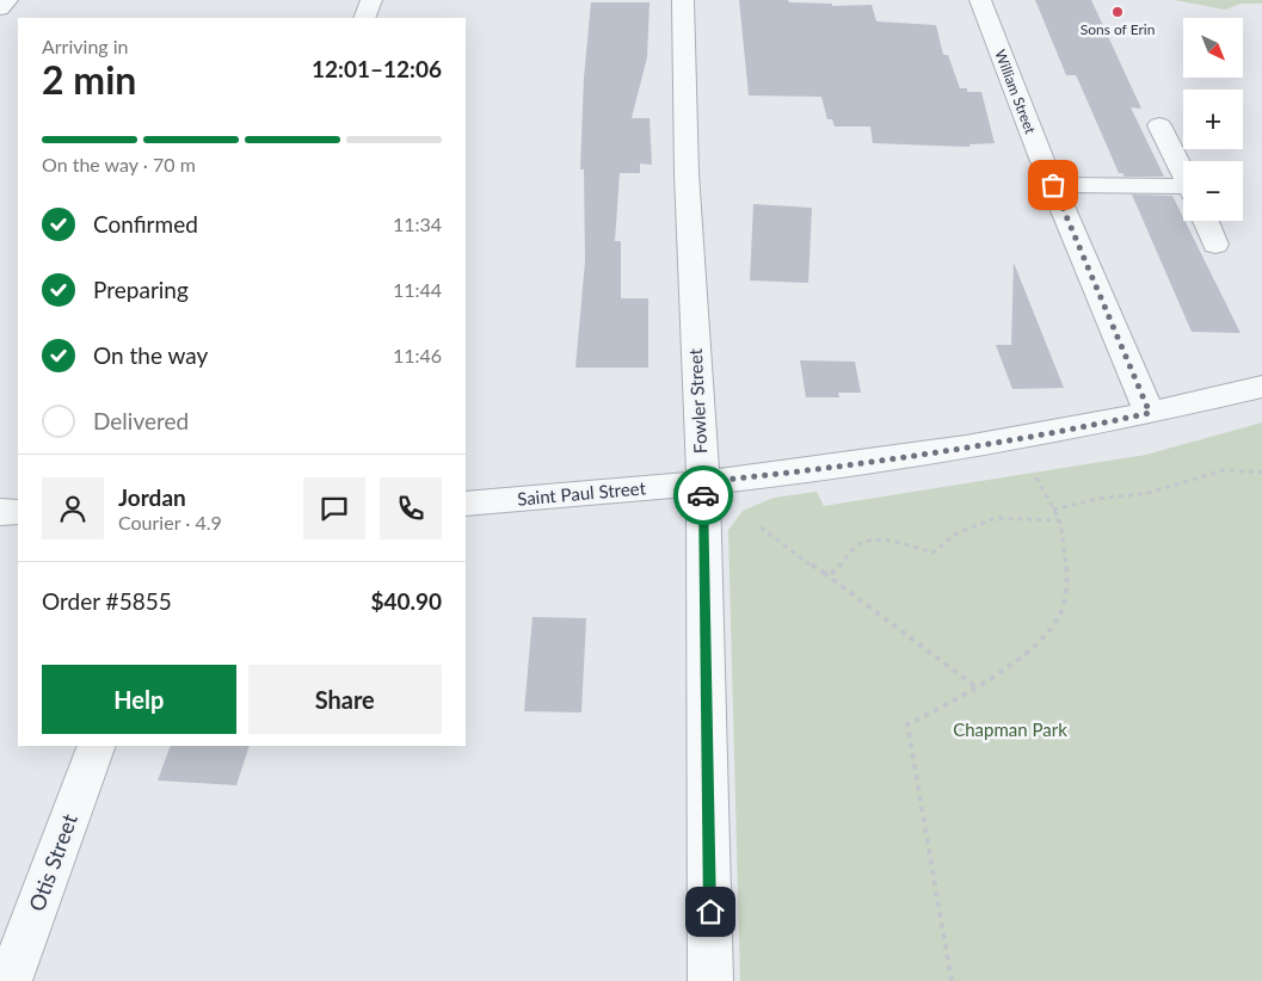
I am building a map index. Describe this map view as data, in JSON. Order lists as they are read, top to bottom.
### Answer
{
  "streets": {
    "street": [
      "William Street",
      "Fowler Street",
      "Saint Paul Street",
      "Otis Street"
    ]
  },
  "crossings": [
    ["William Street", "Saint Paul Street"],
    ["Fowler Street", "Saint Paul Street"]
  ],
  "parks": ["Chapman Park"],
  "places": ["Sons of Erin"],
  "north": "bottom right",
  "page": {
    "map_buttons": ["+", "−"],
    "heading": ["2 min", "Arriving in", "12:01–12:06"],
    "panel": [
      "Jordan",
      "Courier · 4.9",
      "Order #5855",
      "$40.90"
    ],
    "bar": "On the way · 70 m",
    "list": [
      ["Confirmed", "11:34"],
      ["Preparing", "11:44"],
      ["On the way", "11:46"],
      "Delivered"
    ],
    "buttons": ["Help", "Share"]
  }
}
